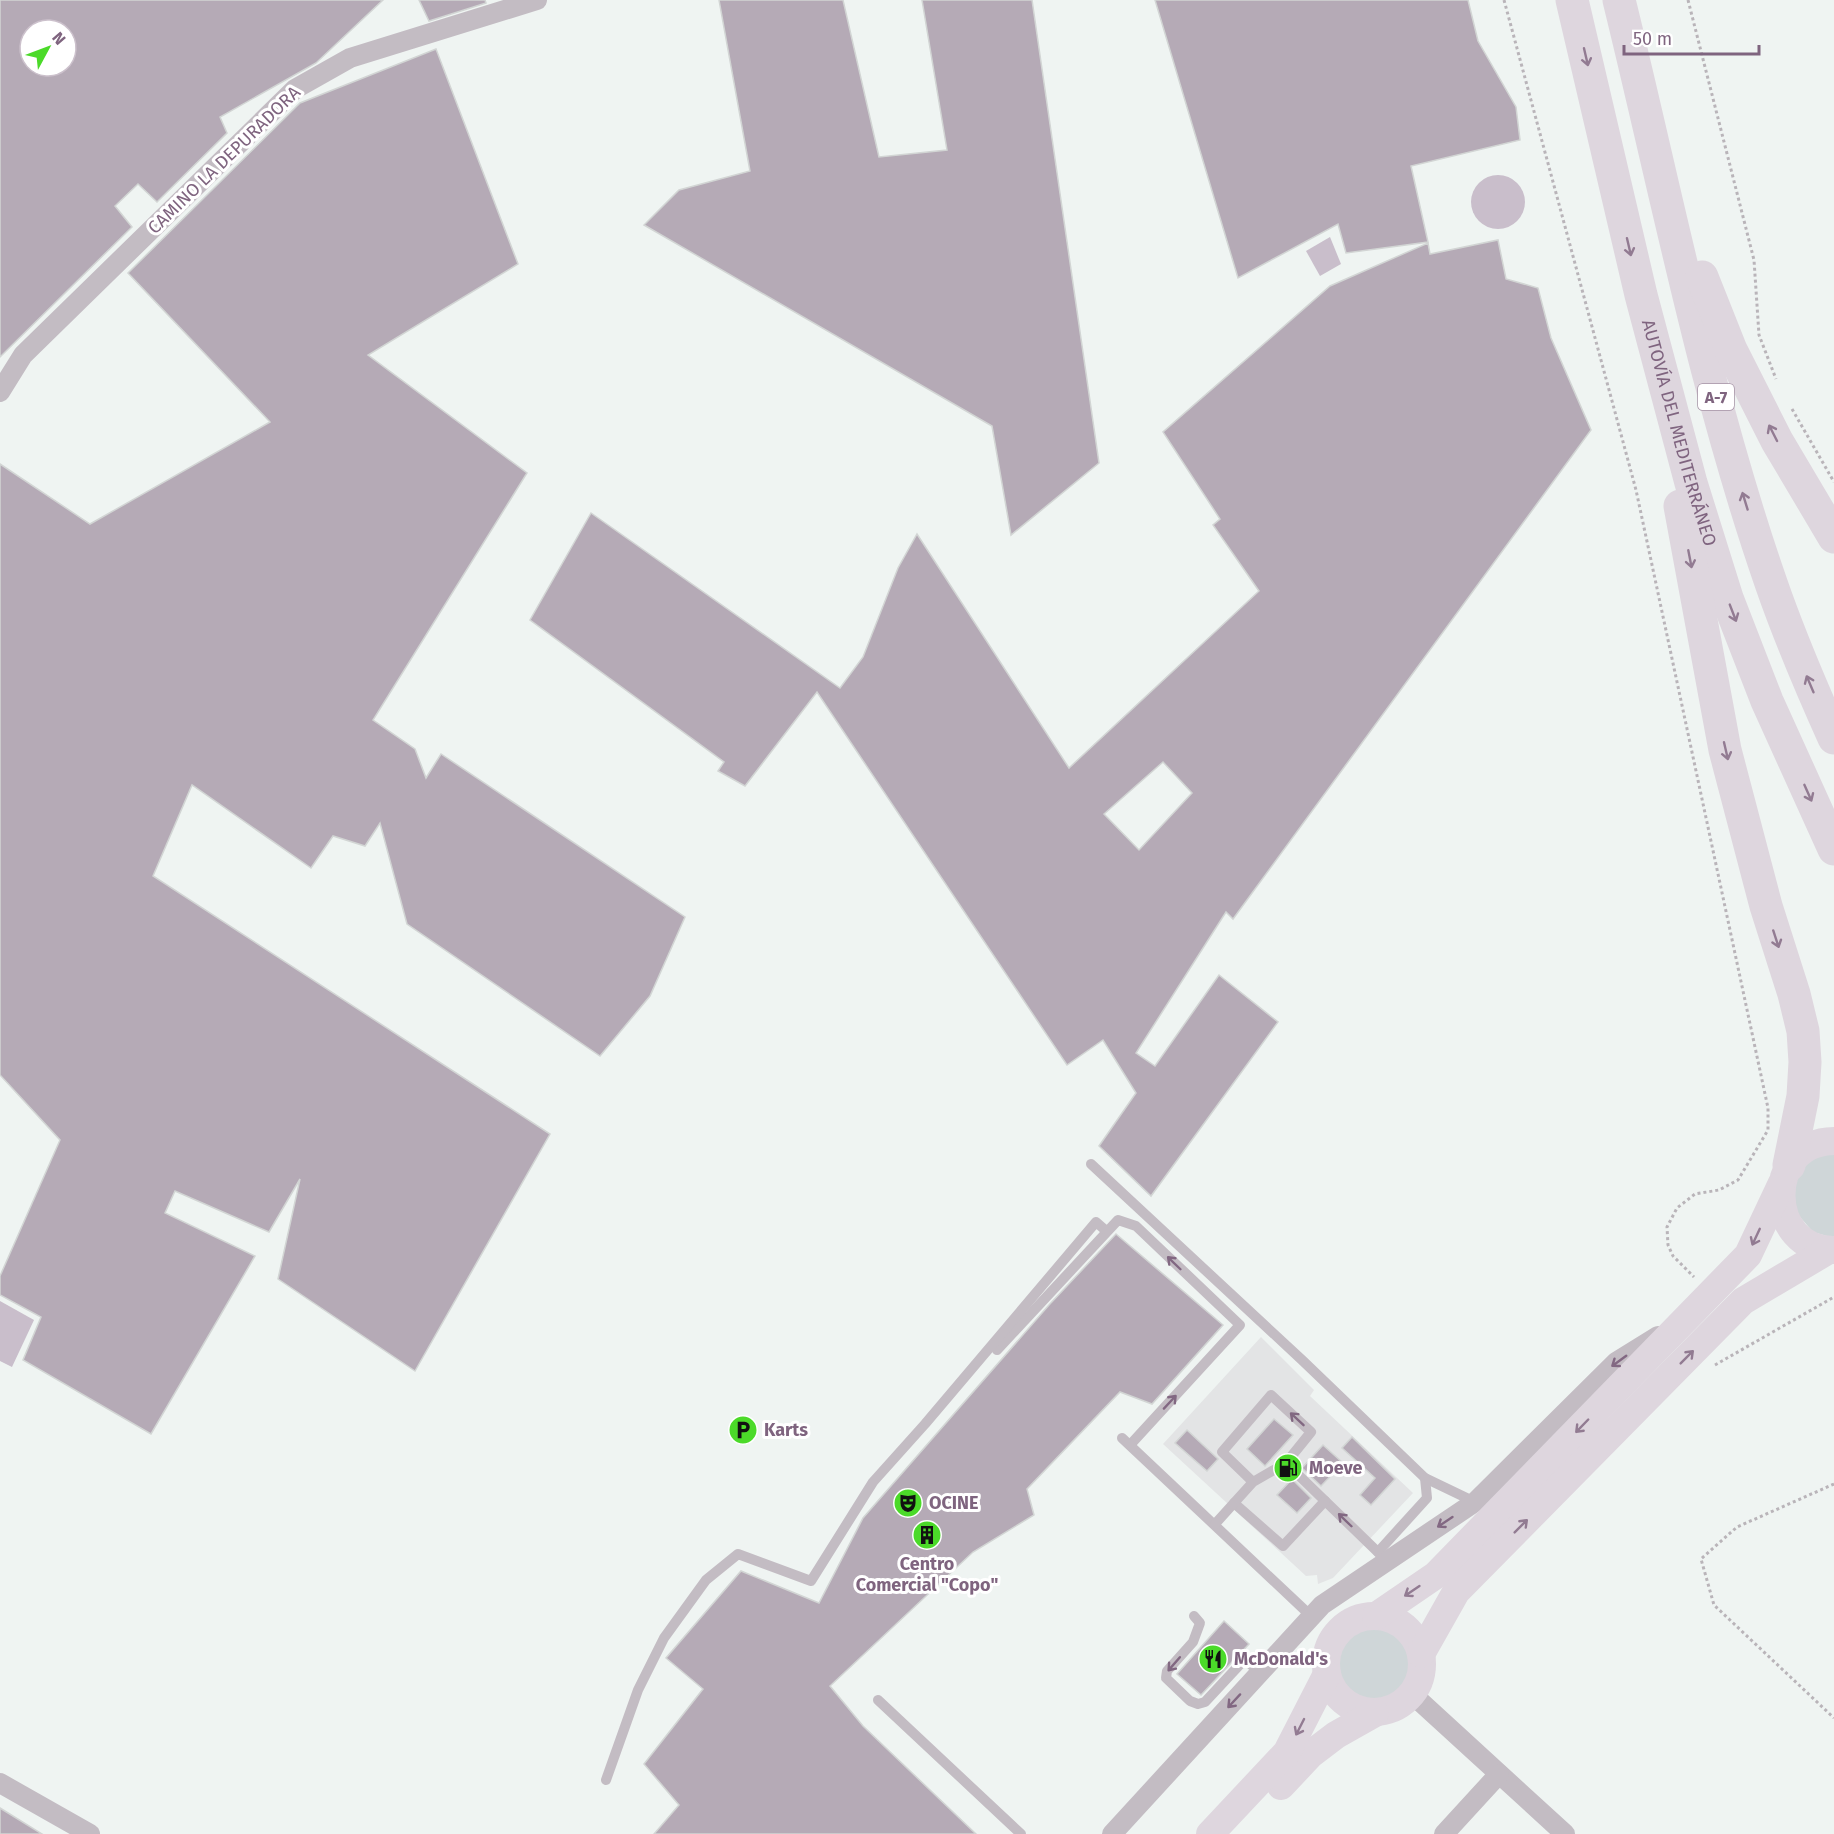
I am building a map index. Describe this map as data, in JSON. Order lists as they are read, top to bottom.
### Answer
{
  "streets": {
    "highway": ["A-7", "AUTOVÍA DEL MEDITERRÁNEO"],
    "street": ["CAMINO LA DEPURADORA"]
  },
  "places": {
    "parking": ["Karts"],
    "fuel station": ["Moeve"],
    "theatre": ["OCINE"],
    "building": ["Centro Comercial \"Copo\""],
    "restaurant": ["McDonald's"]
  },
  "scale_bar": "50 m",
  "north": "top right"
}
